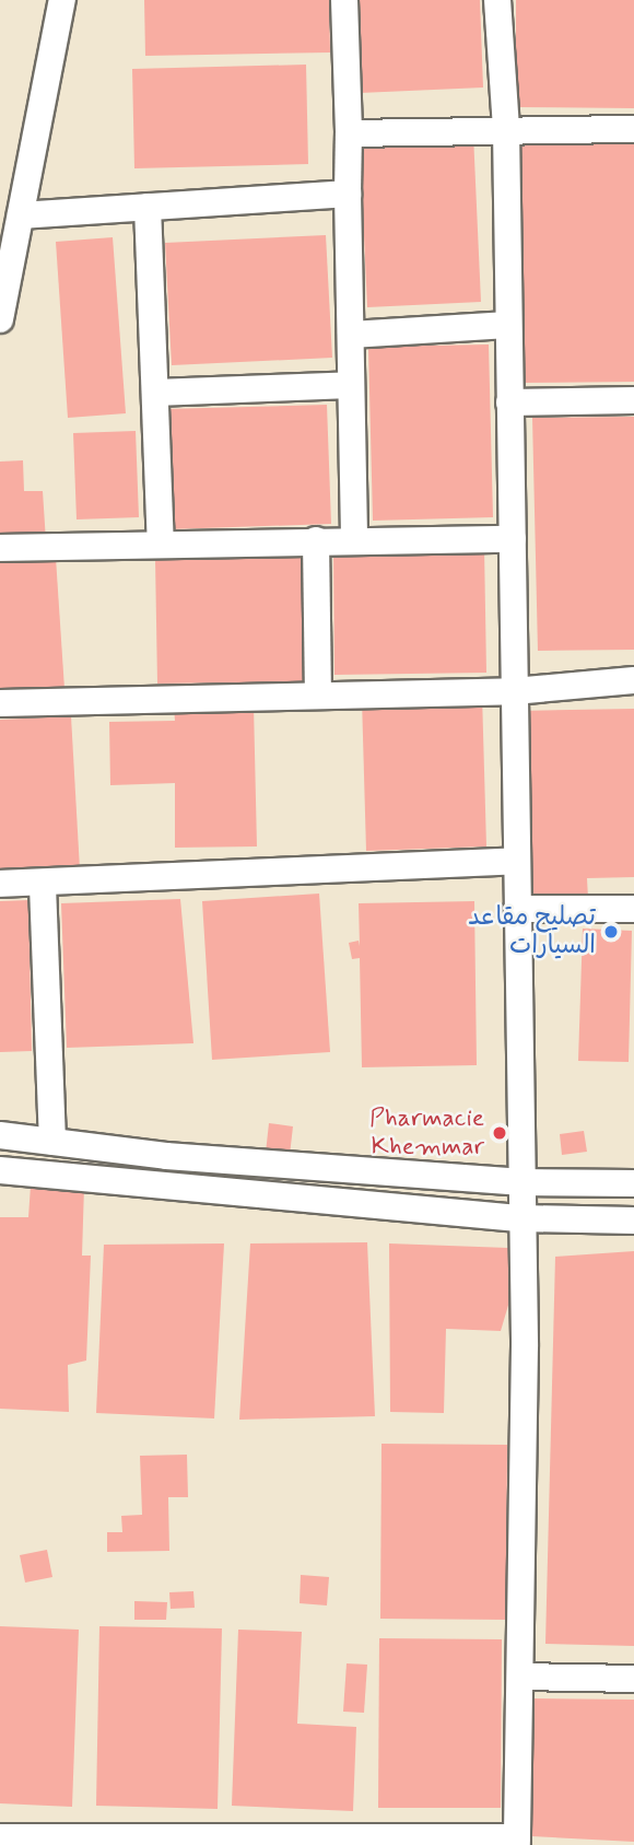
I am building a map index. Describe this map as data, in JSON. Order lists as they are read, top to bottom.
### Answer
{
  "places": ["تصليح مقاعد السيارات", "Pharmacie Khemmar"]
}
